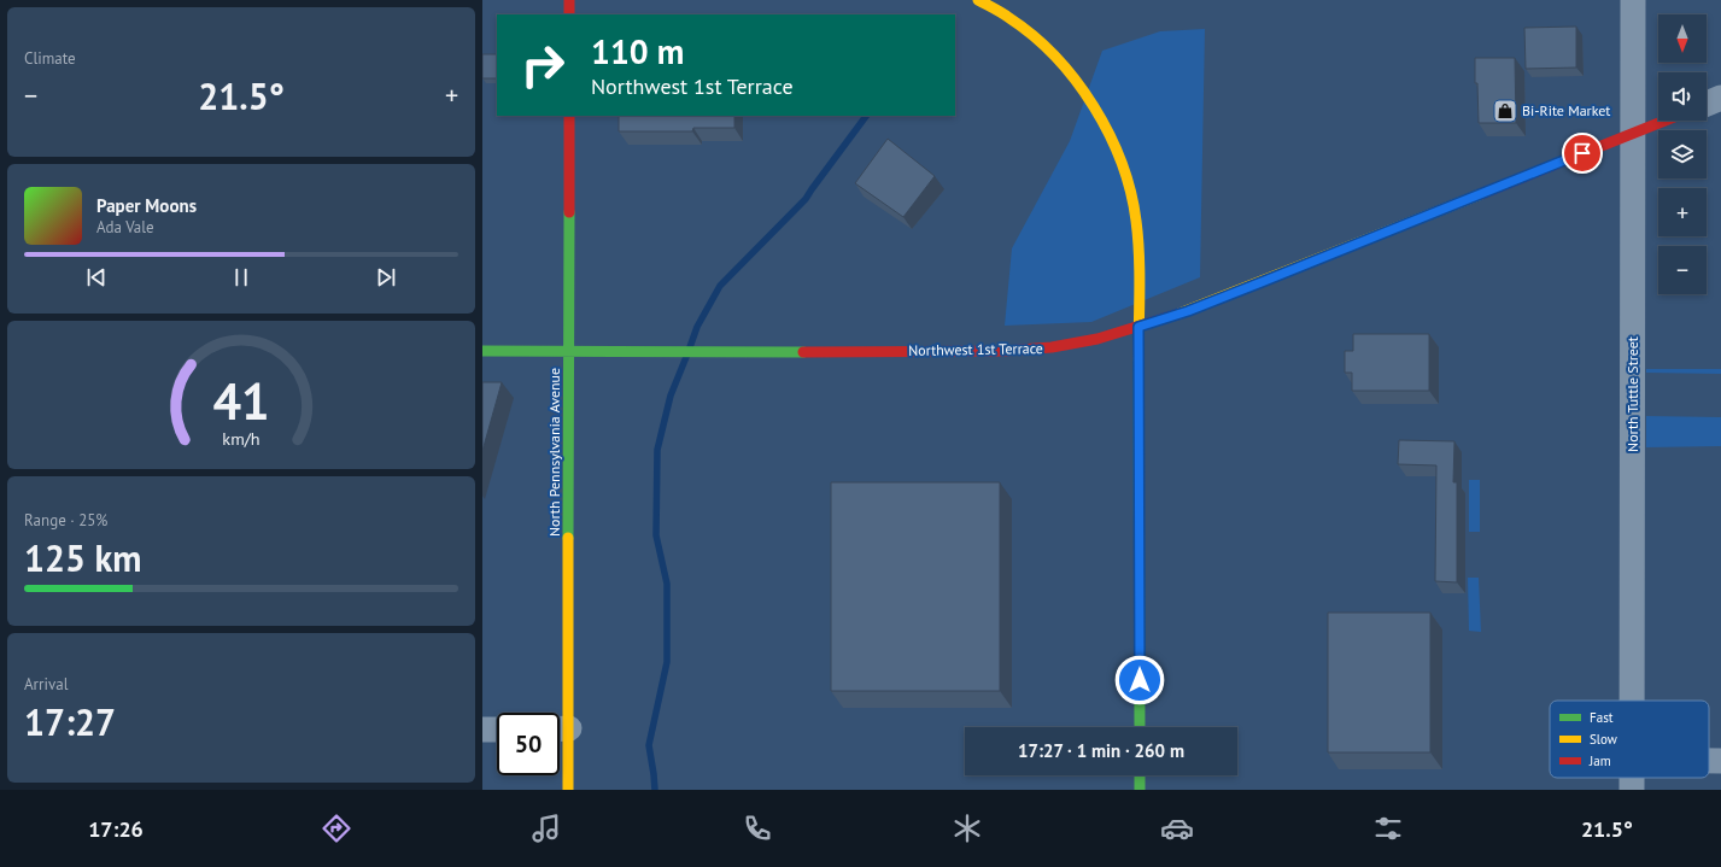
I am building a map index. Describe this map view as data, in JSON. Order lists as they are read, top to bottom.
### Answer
{
  "streets": {
    "main road": ["Northwest 1st Terrace", "North Pennsylvania Avenue"],
    "street": ["North Tuttle Street"]
  },
  "crossings": [
    ["Northwest 1st Terrace", "North Tuttle Street"],
    ["Northwest 1st Terrace", "North Pennsylvania Avenue"]
  ],
  "places": {
    "shop": ["Bi-Rite Market"]
  },
  "legend": ["Fast", "Slow", "Jam"],
  "north": "bottom",
  "page": {
    "tile": [
      "Climate",
      ["Range · 25%", "125 km"],
      ["Arrival", "17:27"]
    ],
    "map_buttons": ["+", "−"],
    "turn": ["110 m", "Northwest 1st Terrace"],
    "heat": ["−", "21.5°", "+"],
    "song": ["Paper Moons", "Ada Vale"],
    "limit": "50",
    "trip": "17:27 · 1 min · 260 m",
    "tabs": ["17:26", "21.5°"],
    "gauge": ["41", "km/h"]
  }
}
